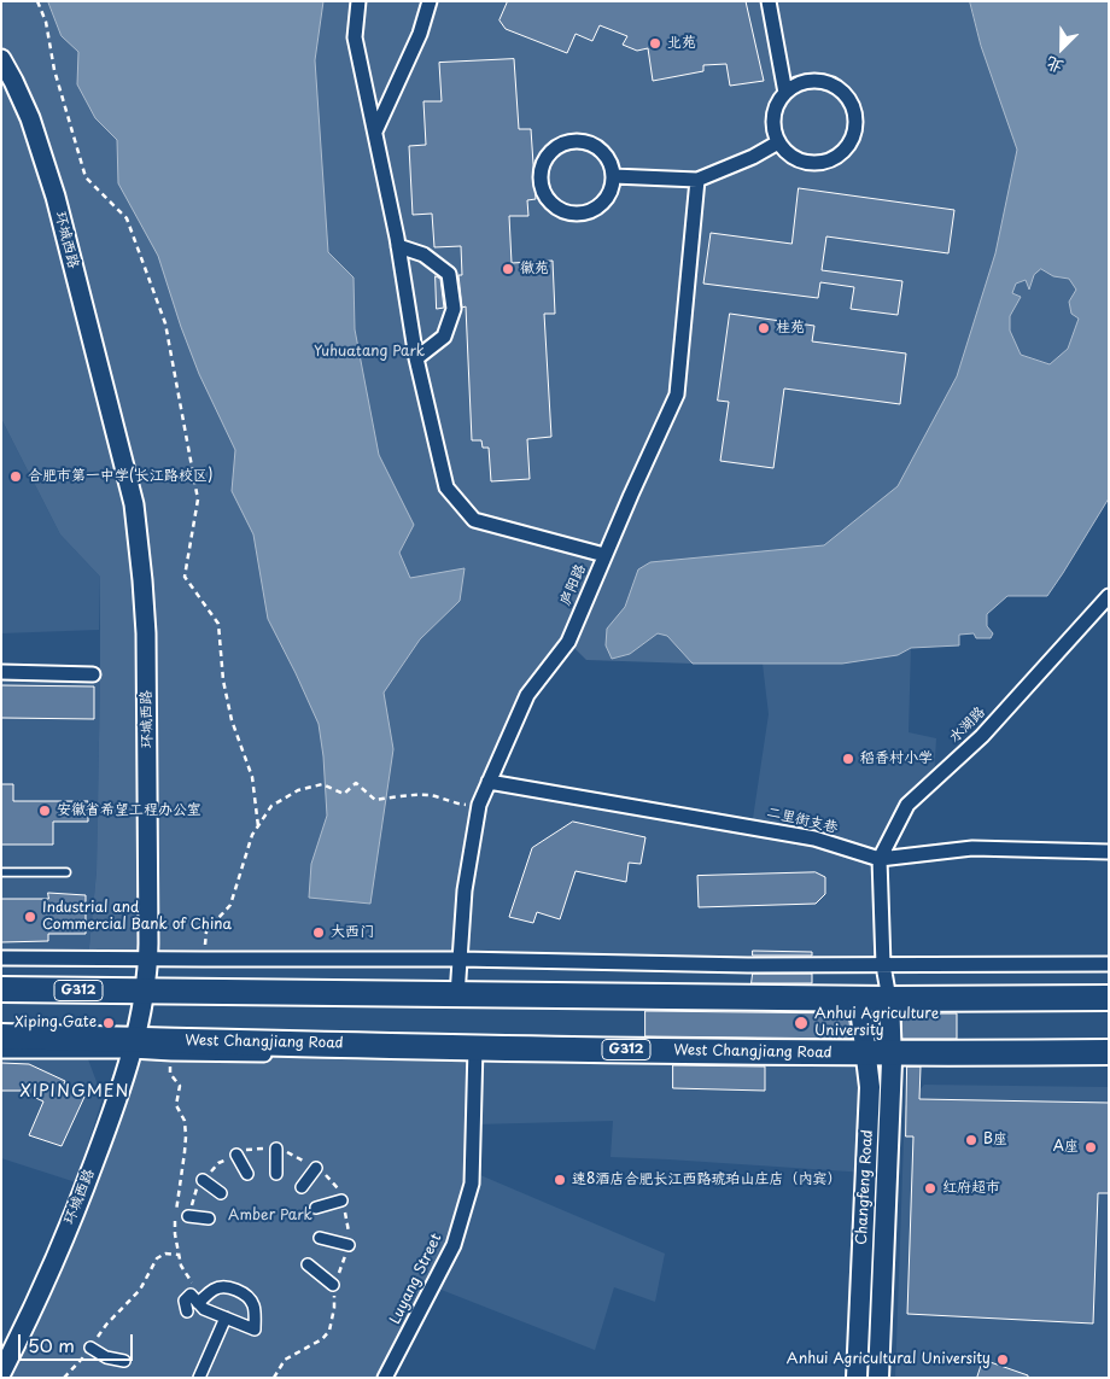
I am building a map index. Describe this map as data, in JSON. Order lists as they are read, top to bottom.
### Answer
{
  "streets": {
    "highway": ["G312", "West Changjiang Road"],
    "main road": ["Changfeng Road"],
    "street": [
      "环城西路",
      "庐阳路",
      "水湖路",
      "二里街支巷",
      "Luyang Street"
    ]
  },
  "crossings": [
    ["环城西路", "G312"],
    ["环城西路", "West Changjiang Road"],
    ["庐阳路", "二里街支巷"],
    ["庐阳路", "G312"],
    ["水湖路", "二里街支巷"],
    ["水湖路", "G312"],
    ["水湖路", "Changfeng Road"],
    ["G312", "West Changjiang Road"],
    ["G312", "Changfeng Road"],
    ["West Changjiang Road", "Changfeng Road"],
    ["West Changjiang Road", "Luyang Street"]
  ],
  "districts": ["XIPINGMEN"],
  "parks": ["Yuhuatang Park", "Amber Park"],
  "places": [
    "北苑",
    "徽苑",
    "桂苑",
    "合肥市第一中学(长江路校区)",
    "稻香村小学",
    "安徽省希望工程办公室",
    "Industrial and Commercial Bank of China",
    "大西门",
    "Xiping Gate",
    "Anhui Agriculture University",
    "B座",
    "A座",
    "速8酒店合肥长江西路琥珀山庄店（内宾）",
    "红府超市",
    "Anhui Agricultural University"
  ],
  "scale_bar": "50 m",
  "north": "bottom left"
}
